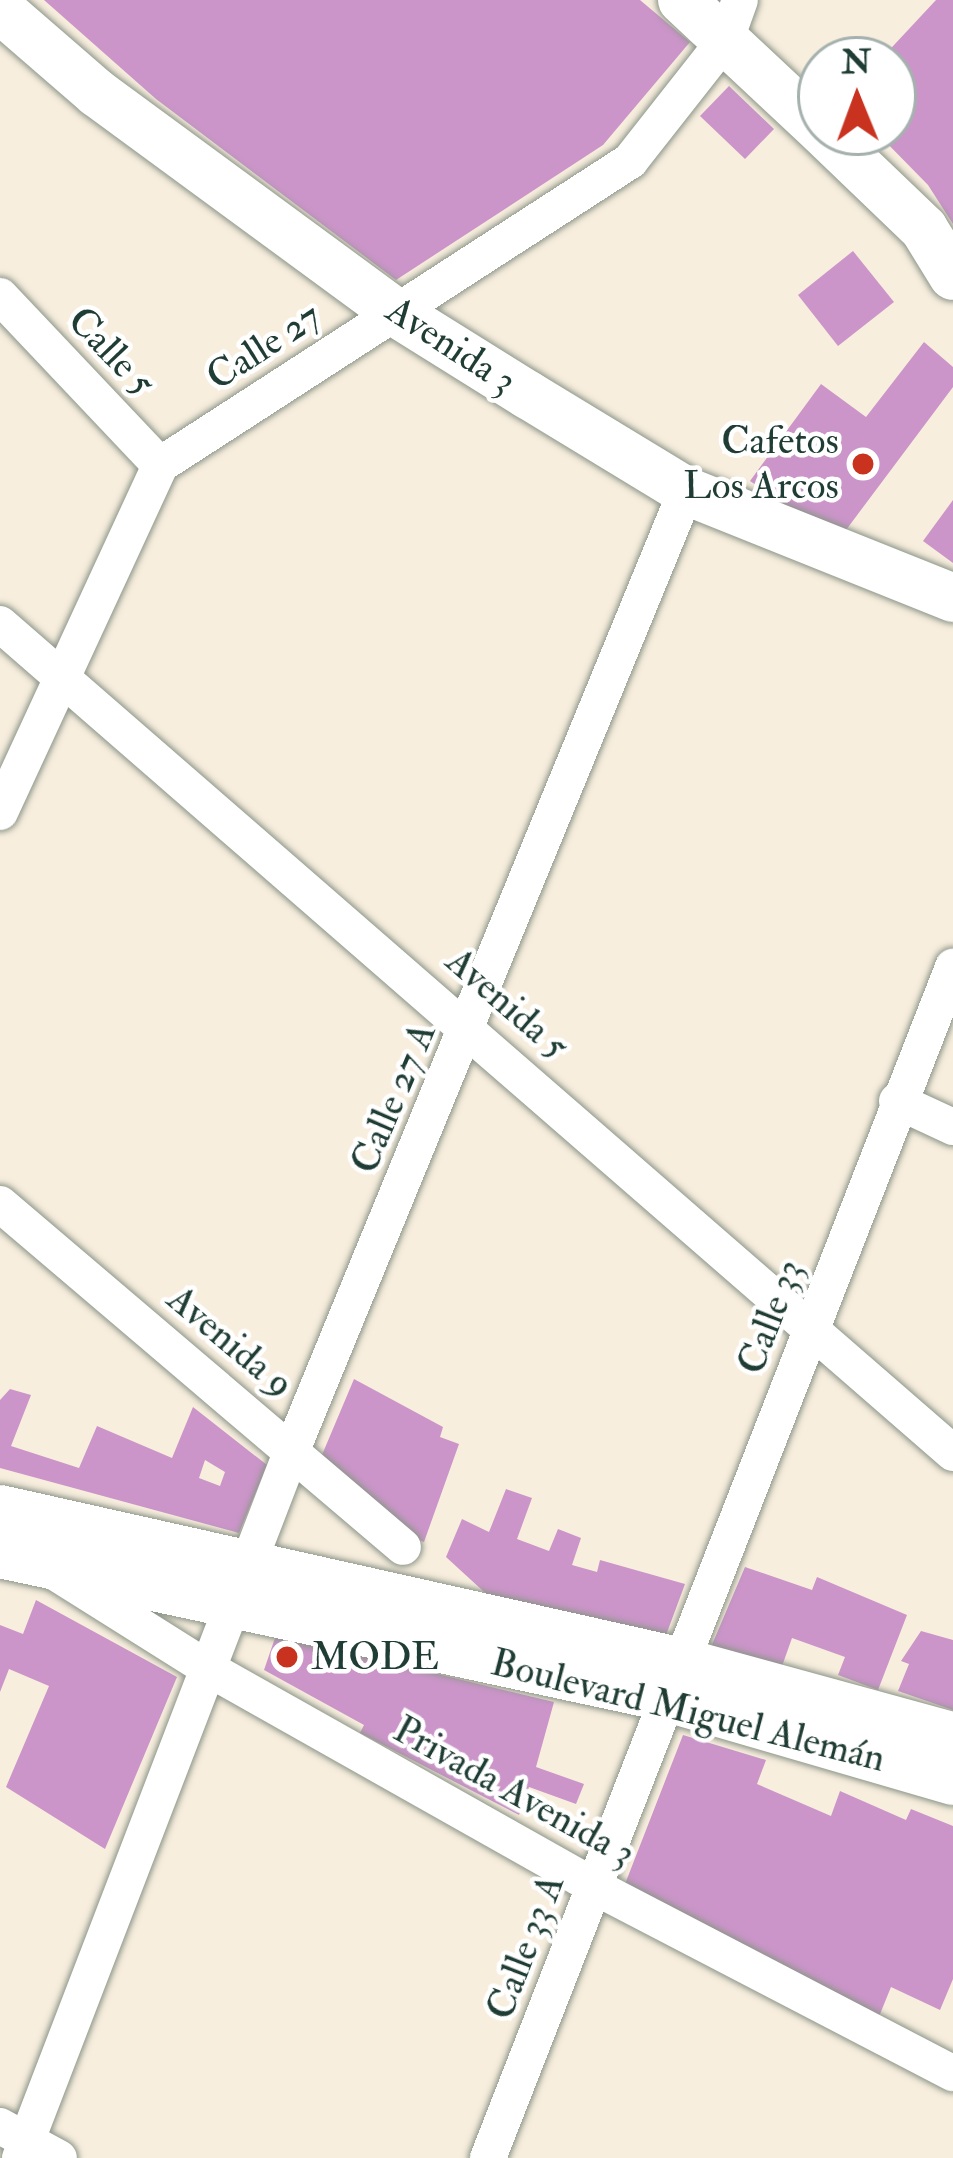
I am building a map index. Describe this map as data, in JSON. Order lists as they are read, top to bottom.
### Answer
{
  "streets": {
    "main road": ["Avenida 3", "Boulevard Miguel Alemán"],
    "street": [
      "Calle 27",
      "Calle 5",
      "Avenida 5",
      "Calle 27 A",
      "Calle 33",
      "Avenida 9",
      "Privada Avenida 3",
      "Calle 33 A"
    ]
  },
  "crossings": [
    ["Avenida 3", "Calle 27"],
    ["Avenida 3", "Calle 27 A"],
    ["Calle 27", "Calle 5"],
    ["Avenida 5", "Calle 27 A"],
    ["Avenida 5", "Calle 33"],
    ["Calle 27 A", "Avenida 9"],
    ["Calle 27 A", "Boulevard Miguel Alemán"],
    ["Calle 33", "Boulevard Miguel Alemán"],
    ["Calle 33", "Calle 33 A"],
    ["Boulevard Miguel Alemán", "Privada Avenida 3"],
    ["Boulevard Miguel Alemán", "Calle 33 A"],
    ["Privada Avenida 3", "Calle 33 A"]
  ],
  "places": ["Cafetos Los Arcos", "MODE"],
  "north": "top"
}
